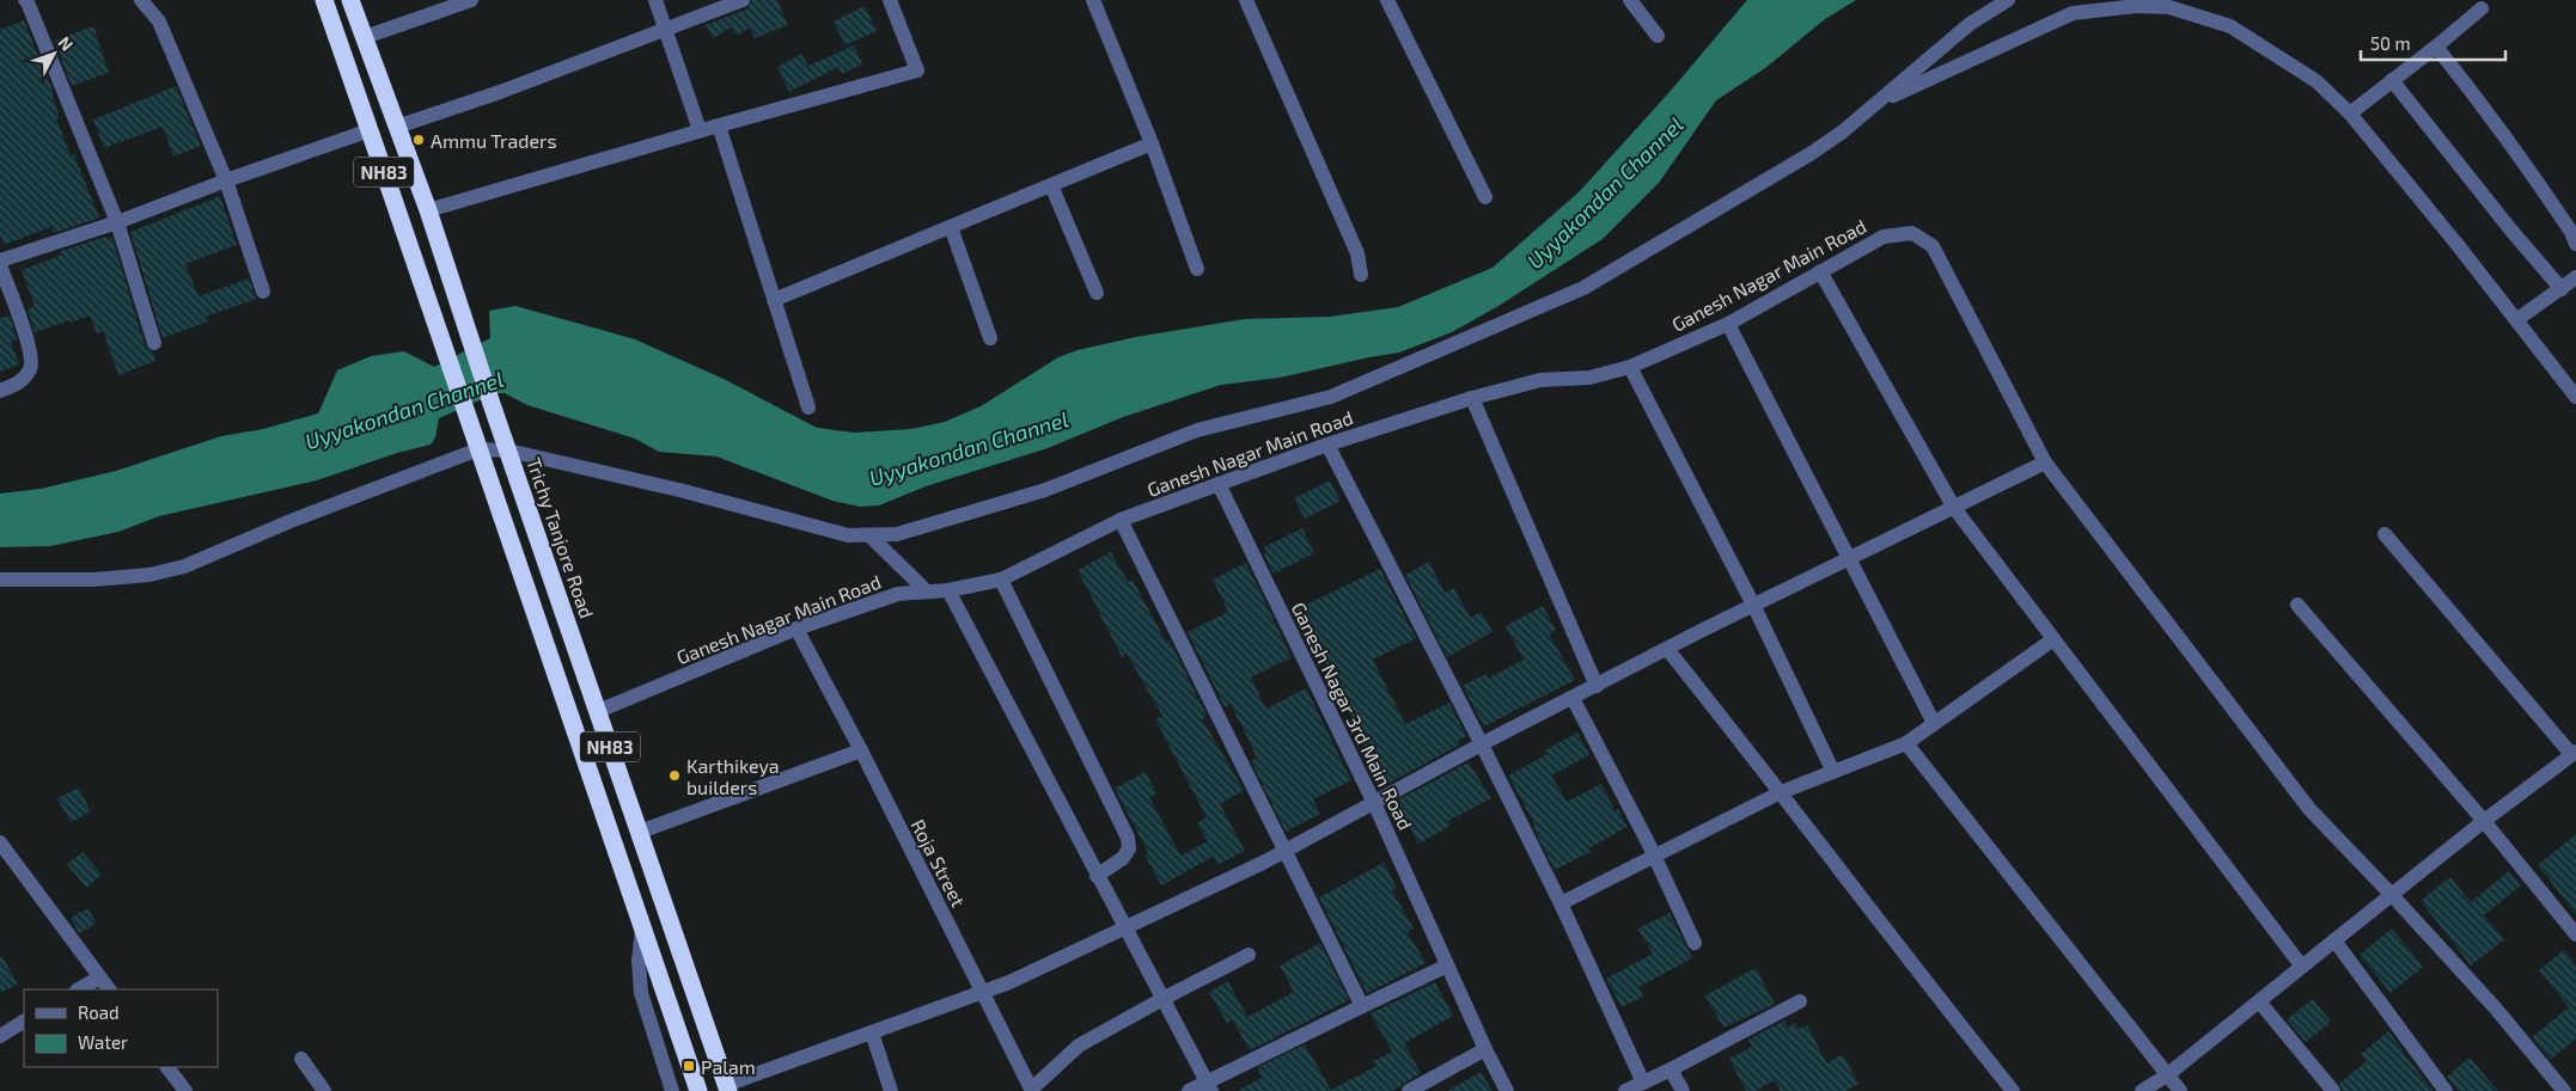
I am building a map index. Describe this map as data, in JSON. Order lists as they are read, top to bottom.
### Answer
{
  "streets": {
    "highway": ["NH83", "Trichy Tanjore Road"],
    "street": ["Ganesh Nagar Main Road", "Ganesh Nagar 3rd Main Road", "Roja Street"]
  },
  "crossings": [
    ["Ganesh Nagar Main Road", "Trichy Tanjore Road"],
    ["Ganesh Nagar Main Road", "Ganesh Nagar 3rd Main Road"],
    ["Ganesh Nagar Main Road", "Roja Street"]
  ],
  "water": ["Uyyakondan Channel"],
  "places": {
    "other": ["Ammu Traders", "Karthikeya builders"],
    "transit": ["Palam"]
  },
  "legend": ["Road", "Water"],
  "scale_bar": "50 m",
  "north": "top right"
}
